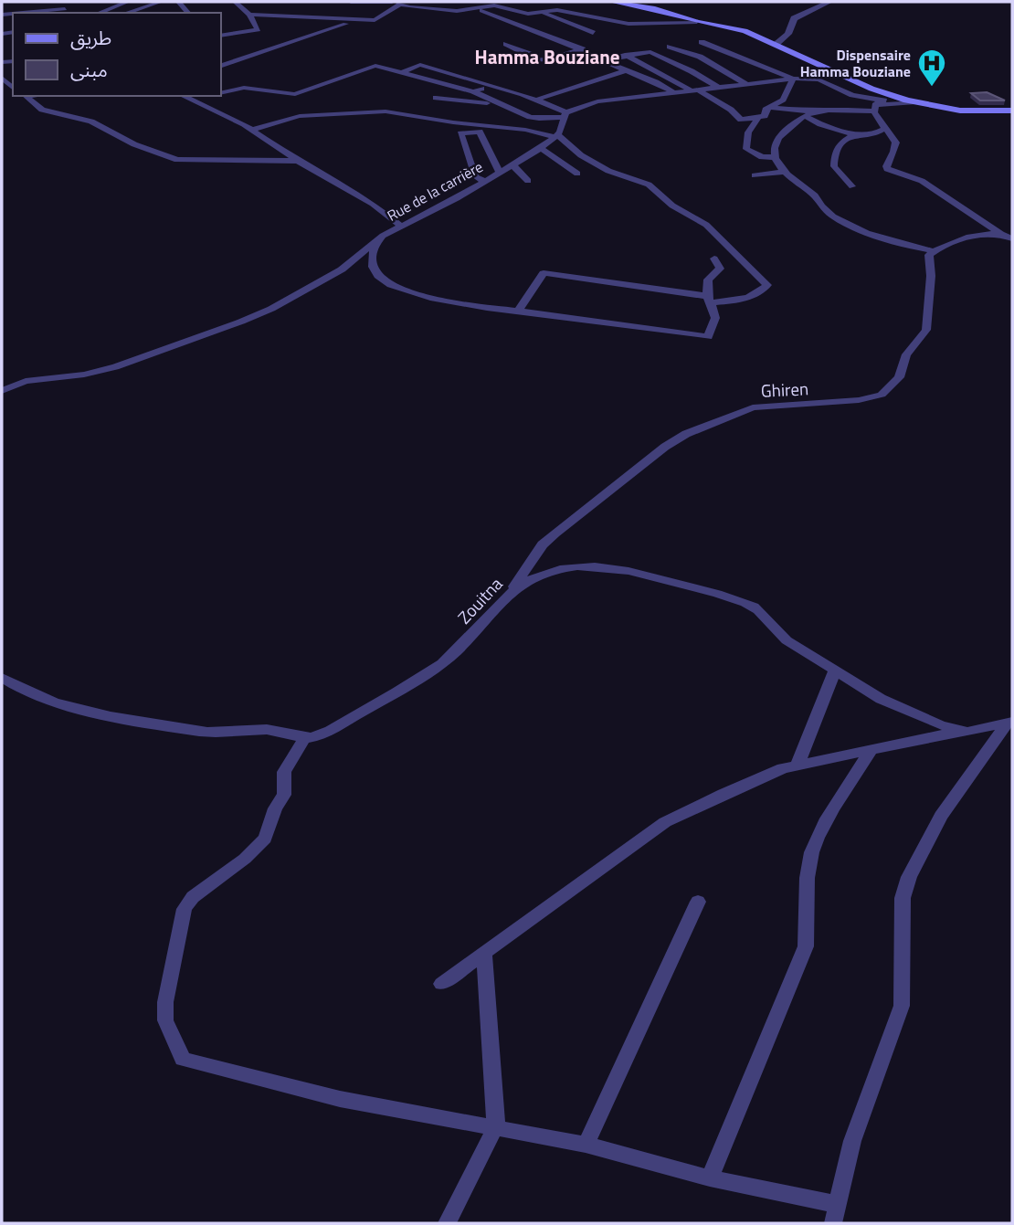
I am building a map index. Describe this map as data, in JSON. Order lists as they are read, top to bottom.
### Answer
{
  "streets": {
    "street": ["Rue de la carrière", "Ghiren", "Zouitna"]
  },
  "crossings": [
    ["Ghiren", "Zouitna"]
  ],
  "districts": ["Hamma Bouziane"],
  "places": {
    "hospital": ["Dispensaire Hamma Bouziane"]
  },
  "legend": ["طريق", "مبنى"]
}
